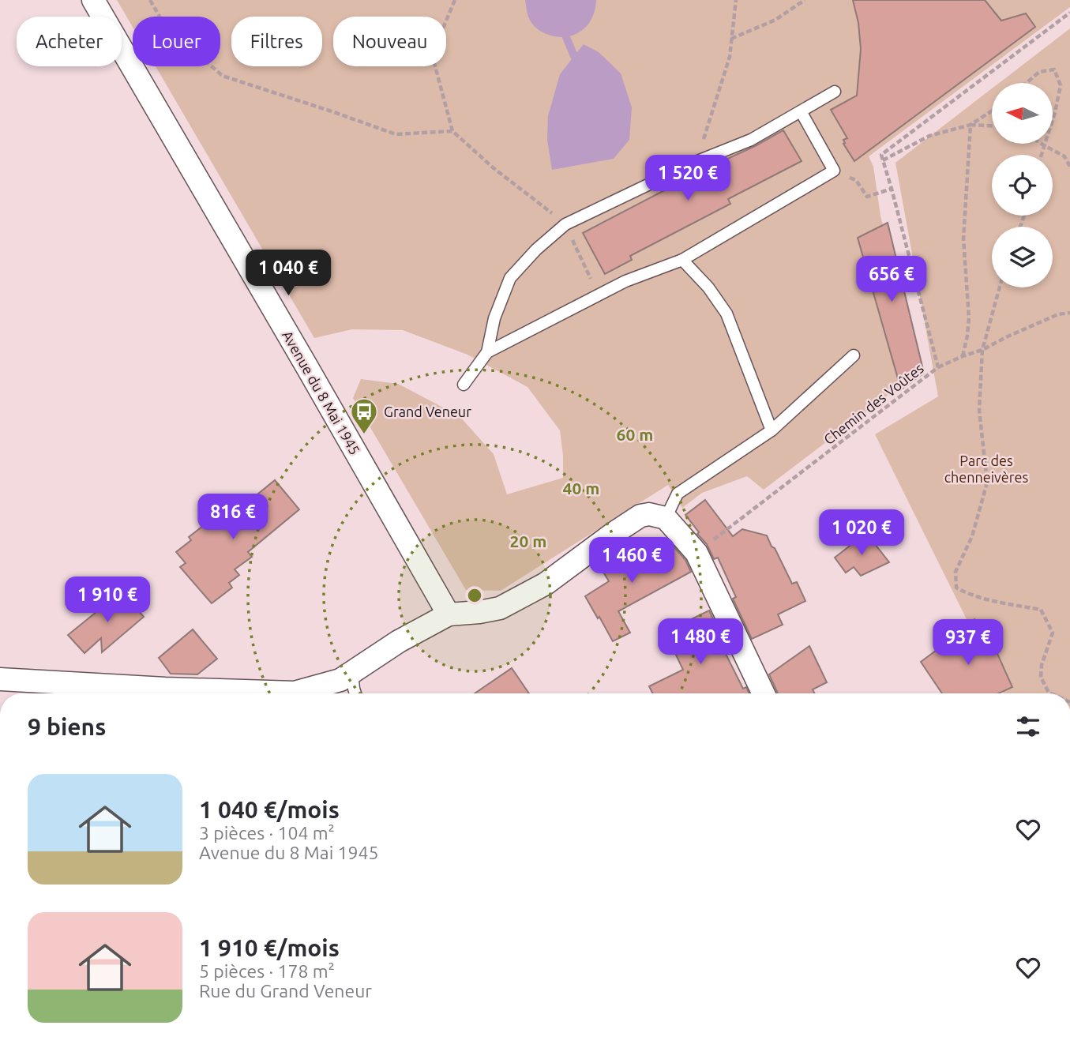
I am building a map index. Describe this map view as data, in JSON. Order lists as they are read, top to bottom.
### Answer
{
  "streets": {
    "street": ["Avenue du 8 Mai 1945"],
    "path": ["Chemin des Voûtes"]
  },
  "parks": ["Parc des chenneivères"],
  "places": {
    "bus stop": ["Grand Veneur"]
  },
  "north": "left",
  "page": {
    "chip": [
      "Acheter",
      "Louer",
      "Filtres",
      "Nouveau"
    ],
    "price": [
      "1 520 €",
      "1 040 €",
      "656 €",
      "816 €",
      "1 020 €",
      "1 460 €",
      "1 910 €",
      "1 480 €",
      "937 €"
    ],
    "heading": "9 biens",
    "list": [
      {
        "name": "1 040 €/mois",
        "note": "3 pièces · 104 m² · Avenue du 8 Mai 1945"
      },
      {
        "name": "1 910 €/mois",
        "note": "5 pièces · 178 m² · Rue du Grand Veneur"
      }
    ]
  },
  "rings": ["60 m", "40 m", "20 m"]
}
